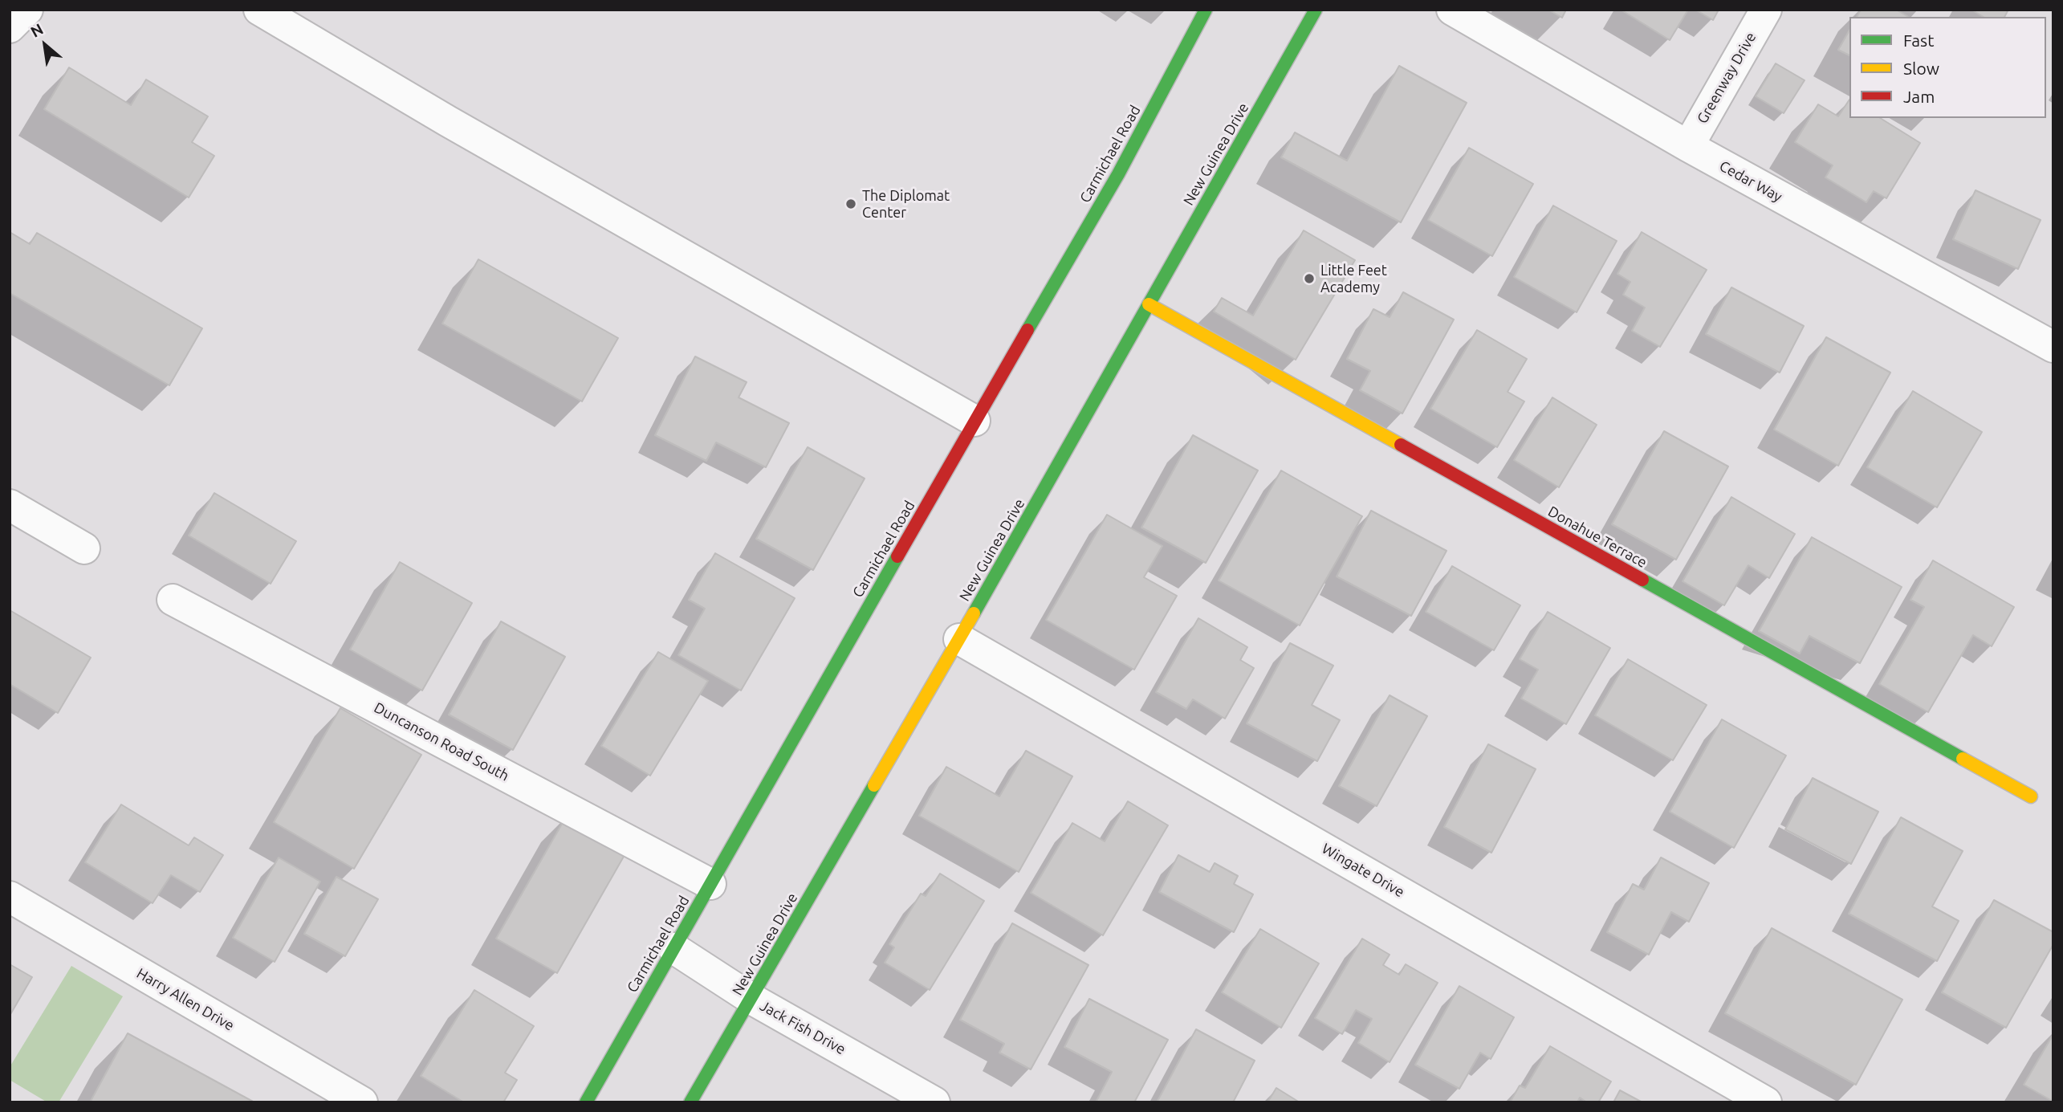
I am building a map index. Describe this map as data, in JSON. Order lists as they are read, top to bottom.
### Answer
{
  "streets": {
    "street": [
      "Greenway Drive",
      "Carmichael Road",
      "New Guinea Drive",
      "Cedar Way",
      "Donahue Terrace",
      "Duncanson Road South",
      "Wingate Drive",
      "Harry Allen Drive",
      "Jack Fish Drive"
    ]
  },
  "crossings": [
    ["Greenway Drive", "Cedar Way"],
    ["Carmichael Road", "Duncanson Road South"],
    ["Carmichael Road", "Jack Fish Drive"],
    ["New Guinea Drive", "Donahue Terrace"],
    ["New Guinea Drive", "Wingate Drive"],
    ["New Guinea Drive", "Jack Fish Drive"]
  ],
  "places": ["The Diplomat Center", "Little Feet Academy"],
  "legend": ["Fast", "Slow", "Jam"],
  "north": "top left"
}
